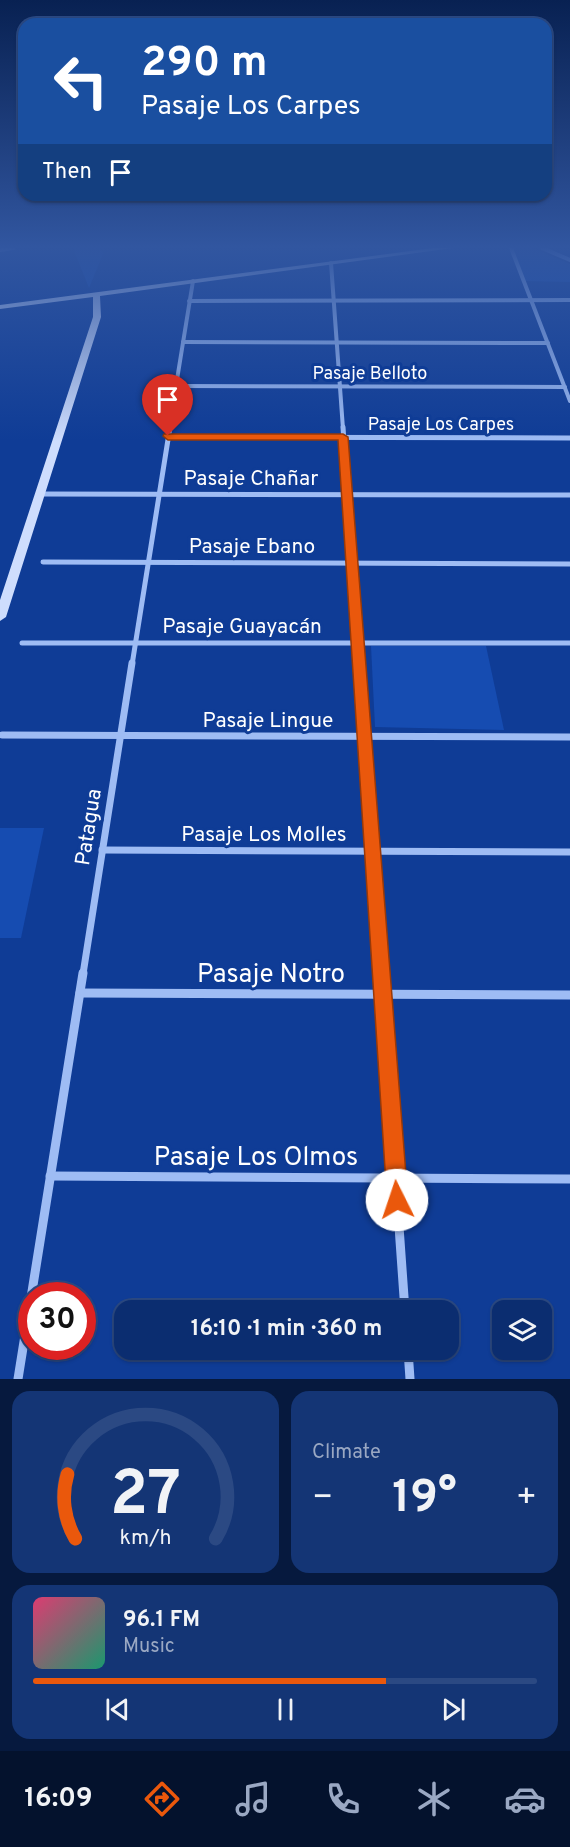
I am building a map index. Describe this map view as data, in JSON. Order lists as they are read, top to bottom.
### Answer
{
  "streets": {
    "street": [
      "Pasaje Belloto",
      "Pasaje Los Carpes",
      "Pasaje Chañar",
      "Pasaje Ebano",
      "Pasaje Guayacán",
      "Pasaje Lingue",
      "Patagua",
      "Pasaje Los Molles",
      "Pasaje Notro",
      "Pasaje Los Olmos"
    ]
  },
  "crossings": [
    ["Pasaje Belloto", "Patagua"],
    ["Pasaje Los Carpes", "Patagua"],
    ["Pasaje Chañar", "Patagua"],
    ["Pasaje Ebano", "Patagua"],
    ["Pasaje Guayacán", "Patagua"],
    ["Pasaje Lingue", "Patagua"],
    ["Patagua", "Pasaje Los Molles"],
    ["Patagua", "Pasaje Notro"],
    ["Patagua", "Pasaje Los Olmos"]
  ],
  "page": {
    "turn": ["290 m", "Pasaje Los Carpes"],
    "then": "Then",
    "limit": "30",
    "trip": "16:10 · 1 min · 360 m",
    "tile": "Climate",
    "heat": ["−", "19°", "+"],
    "song": ["96.1 FM", "Music"],
    "tabs": "16:09",
    "gauge": ["27", "km/h"]
  }
}
